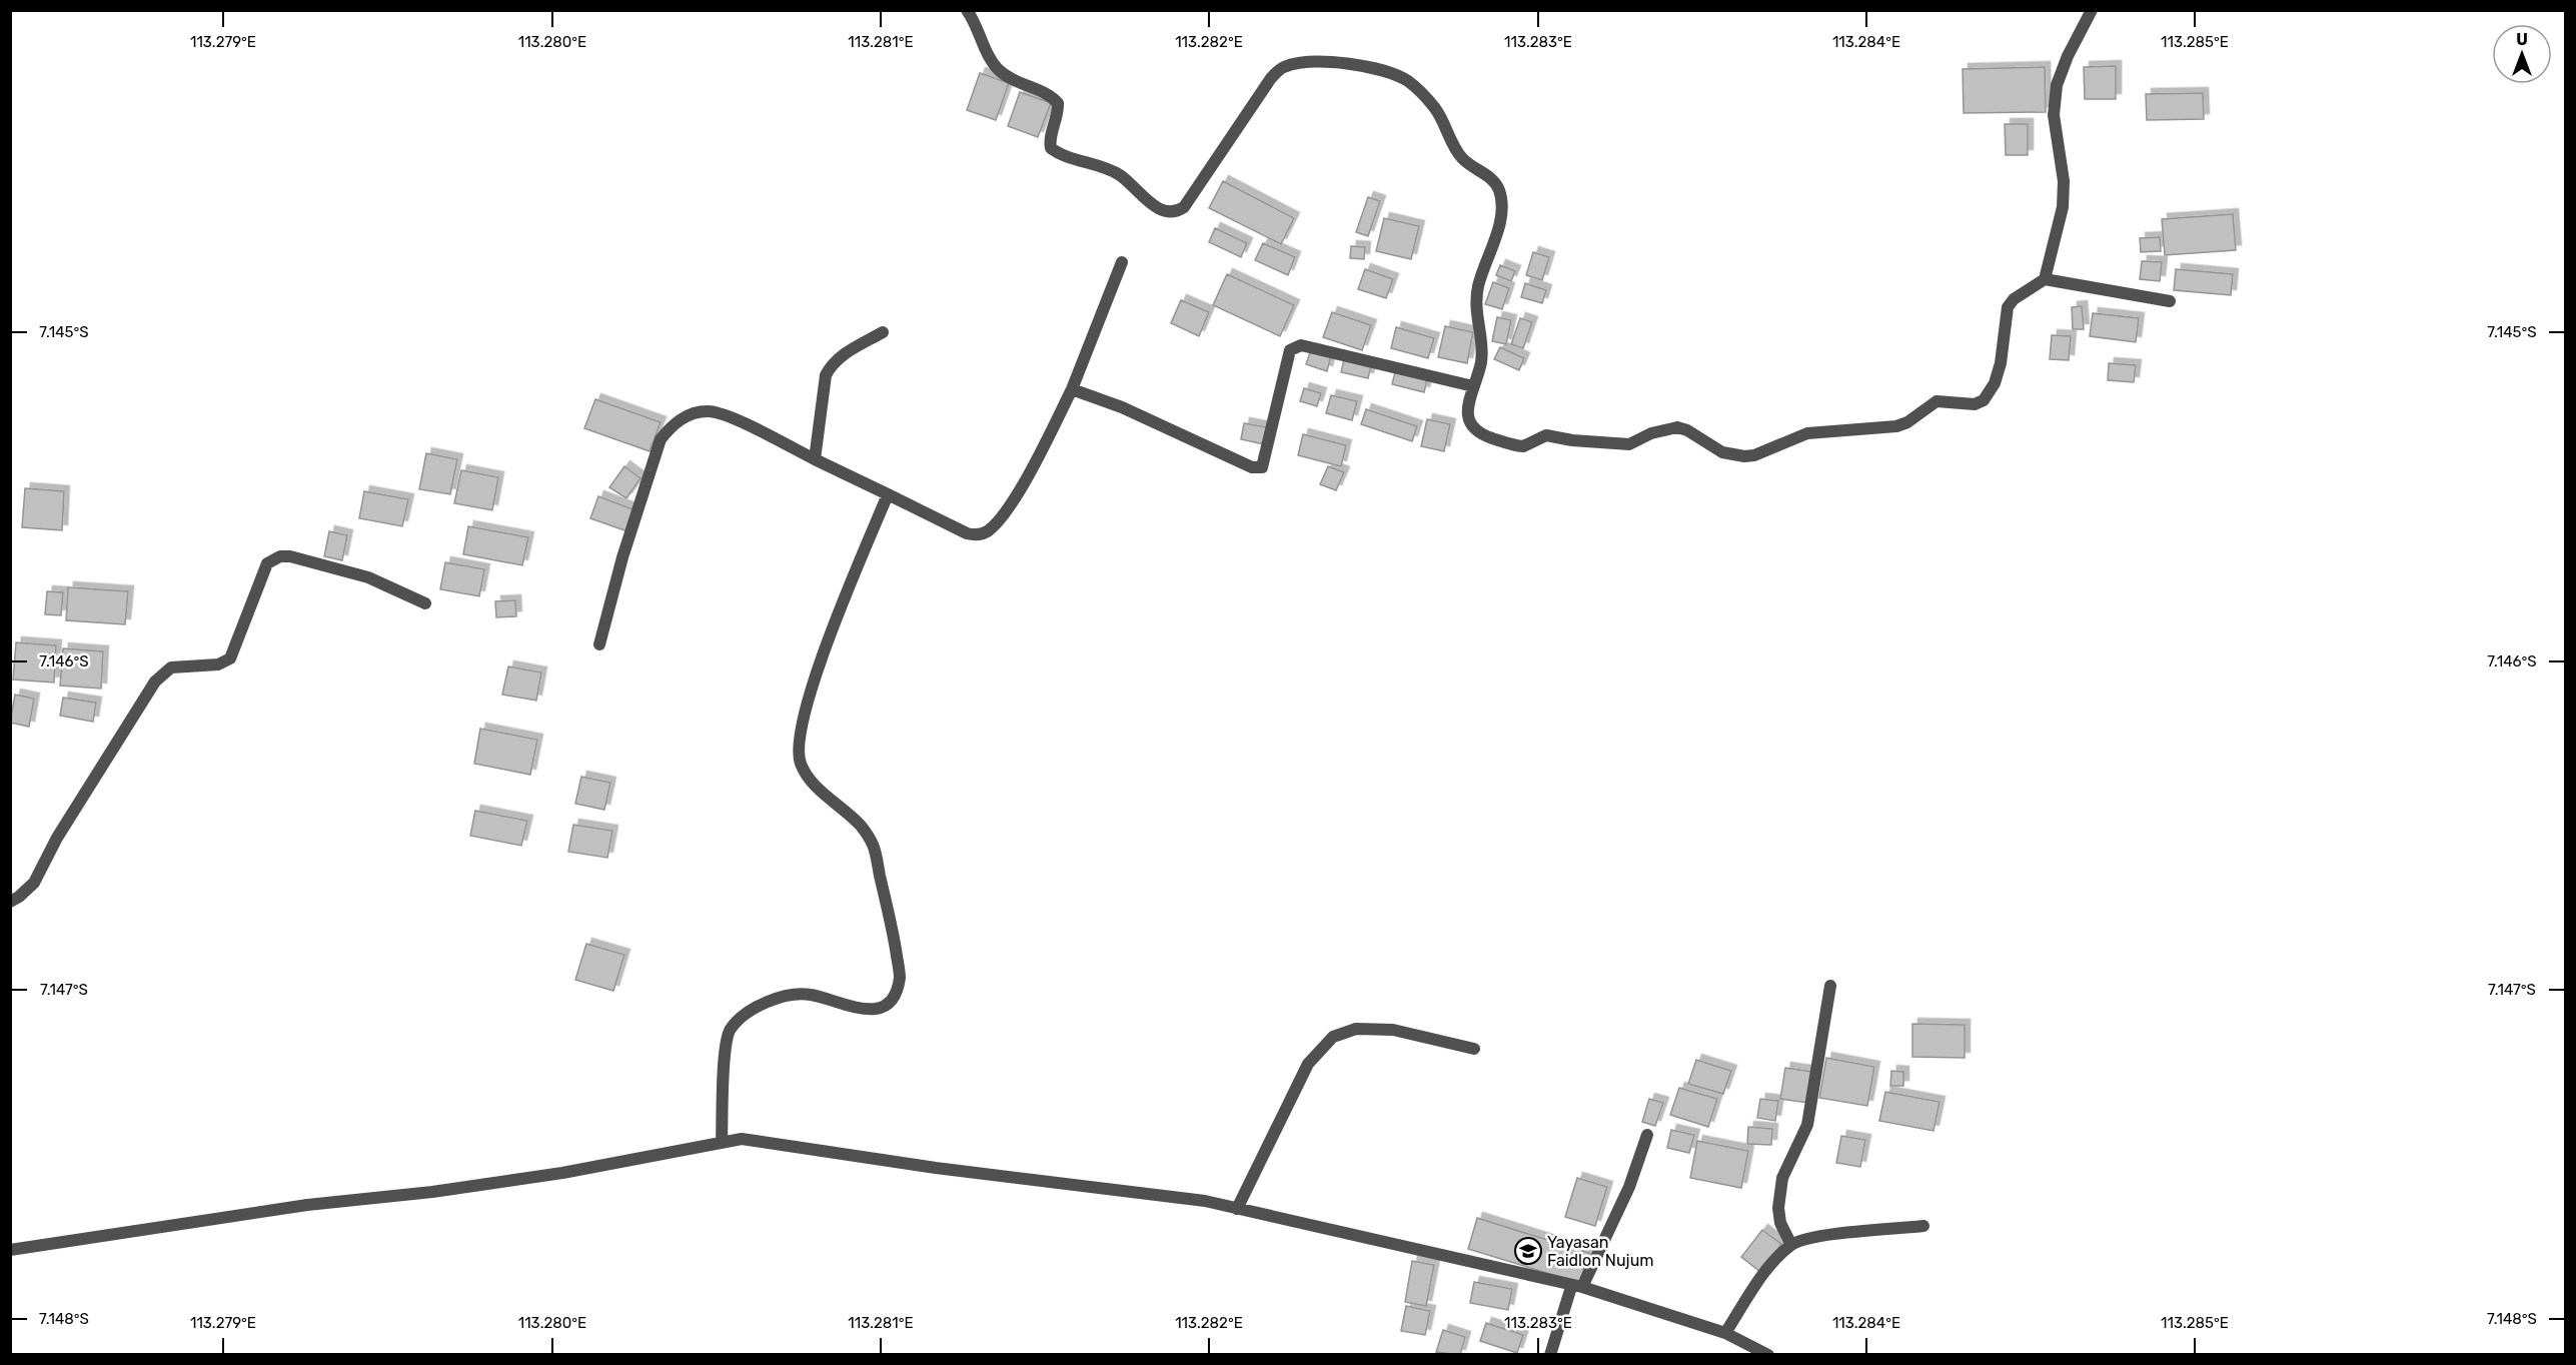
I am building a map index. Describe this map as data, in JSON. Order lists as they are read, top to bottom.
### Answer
{
  "places": {
    "school or university": ["Yayasan Faidlon Nujum"]
  },
  "north": "top",
  "coordinates": [
    "113.279°E",
    "113.280°E",
    "113.281°E",
    "113.282°E",
    "113.283°E",
    "113.284°E",
    "113.285°E",
    "7.145°S",
    "7.146°S",
    "7.147°S",
    "7.148°S"
  ]
}
